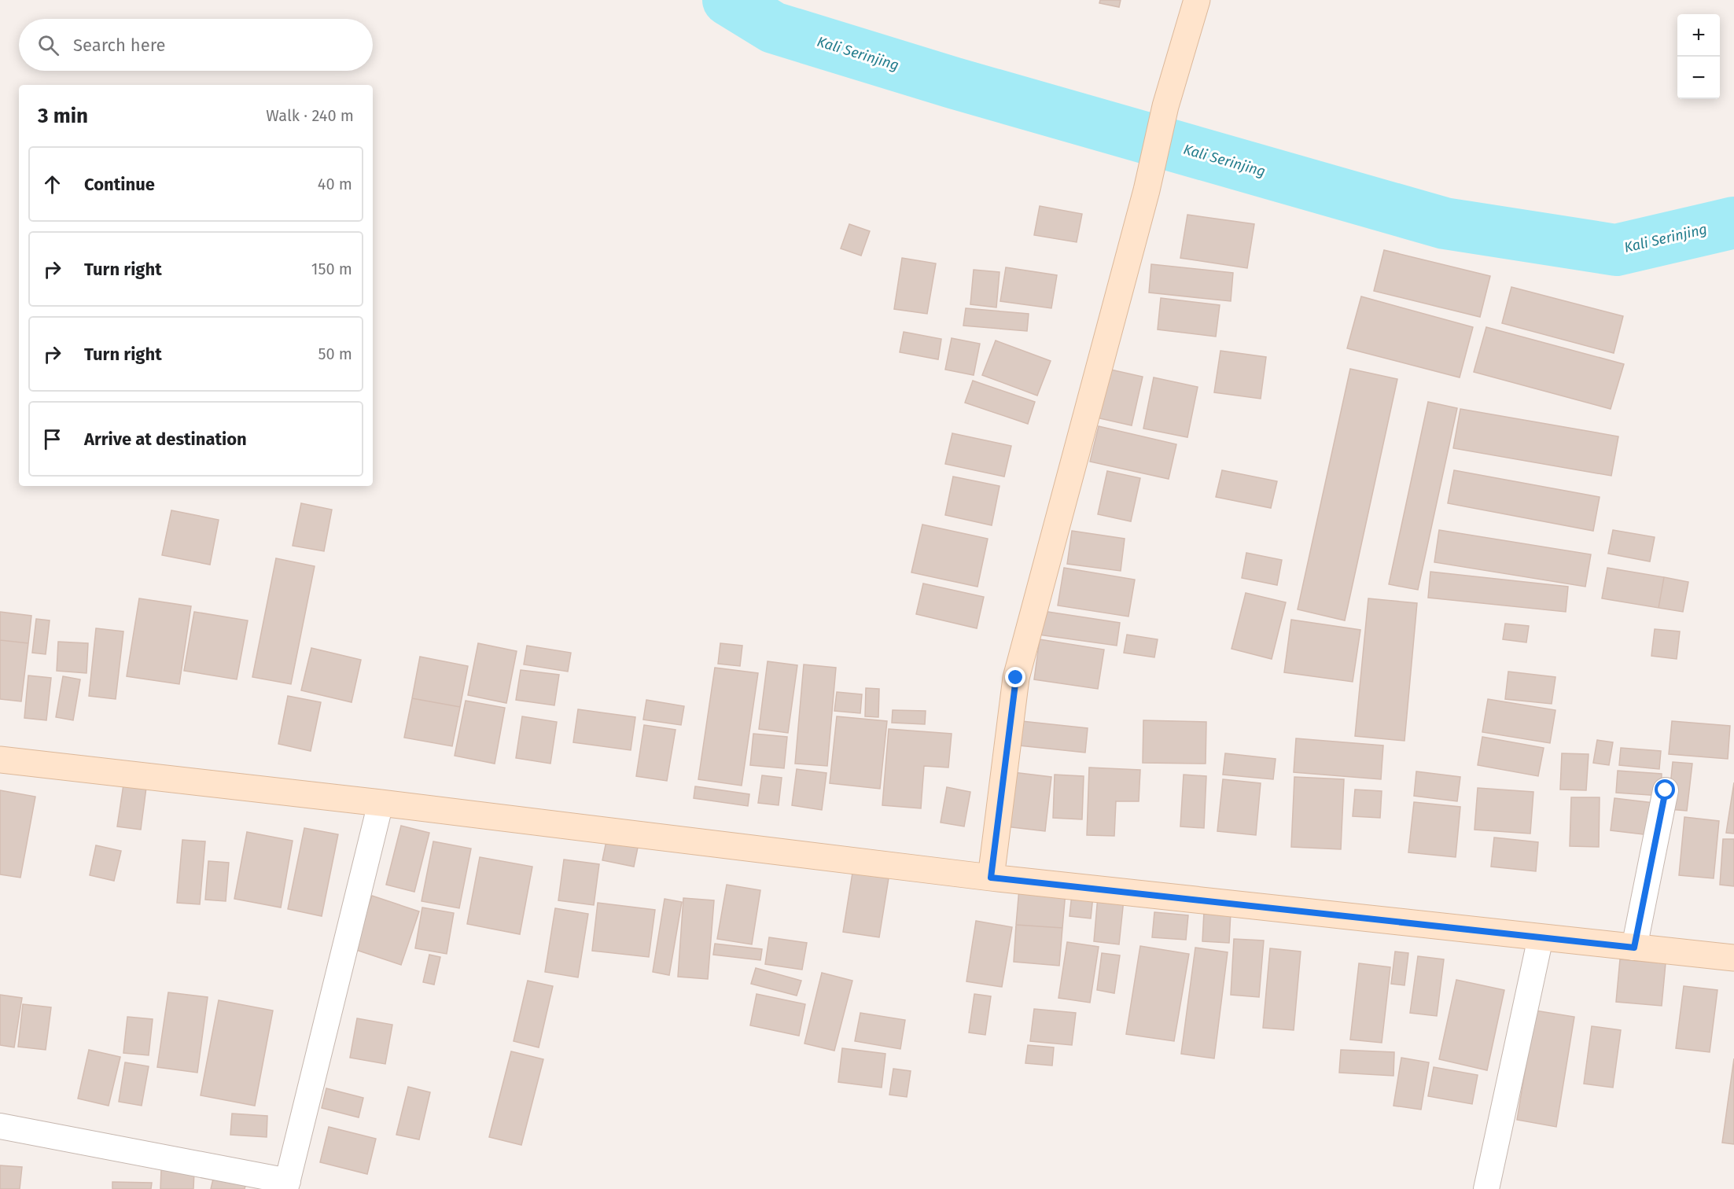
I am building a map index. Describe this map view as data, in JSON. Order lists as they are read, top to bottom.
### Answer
{
  "water": ["Kali Serinjing"],
  "page": {
    "map_buttons": ["+", "−"],
    "search": "Search here",
    "heading": ["3 min", "Walk · 240 m"],
    "list": [
      ["Continue", "40 m"],
      ["Turn right", "150 m"],
      ["Turn right", "50 m"],
      "Arrive at destination"
    ]
  }
}
